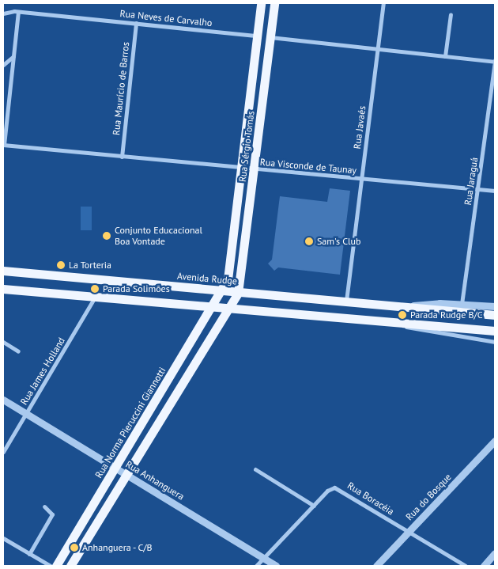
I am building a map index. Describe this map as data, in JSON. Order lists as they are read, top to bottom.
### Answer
{
  "streets": {
    "main road": ["Rua Sérgio Tomás", "Avenida Rudge", "Rua Norma Pieruccini Giannotti"],
    "street": [
      "Rua Neves de Carvalho",
      "Rua Maurício de Barros",
      "Rua Javaés",
      "Rua Visconde de Taunay",
      "Rua Jaraguá",
      "Rua James Holland",
      "Rua Anhanguera",
      "Rua do Bosque",
      "Rua Boracéia"
    ]
  },
  "crossings": [
    ["Rua Neves de Carvalho", "Rua Maurício de Barros"],
    ["Rua Neves de Carvalho", "Rua Sérgio Tomás"],
    ["Rua Maurício de Barros", "Rua Visconde de Taunay"],
    ["Rua Javaés", "Rua Visconde de Taunay"],
    ["Rua Javaés", "Avenida Rudge"],
    ["Rua Sérgio Tomás", "Rua Visconde de Taunay"],
    ["Rua Sérgio Tomás", "Avenida Rudge"],
    ["Rua Sérgio Tomás", "Rua Norma Pieruccini Giannotti"],
    ["Rua Visconde de Taunay", "Rua Jaraguá"],
    ["Rua Jaraguá", "Avenida Rudge"],
    ["Avenida Rudge", "Rua Norma Pieruccini Giannotti"],
    ["Rua James Holland", "Rua Anhanguera"],
    ["Rua Norma Pieruccini Giannotti", "Rua Anhanguera"],
    ["Rua do Bosque", "Rua Boracéia"]
  ],
  "places": [
    "Conjunto Educacional Boa Vontade",
    "Sam's Club",
    "La Torteria",
    "Parada Solimões",
    "Parada Rudge B/C",
    "Anhanguera - C/B"
  ]
}
